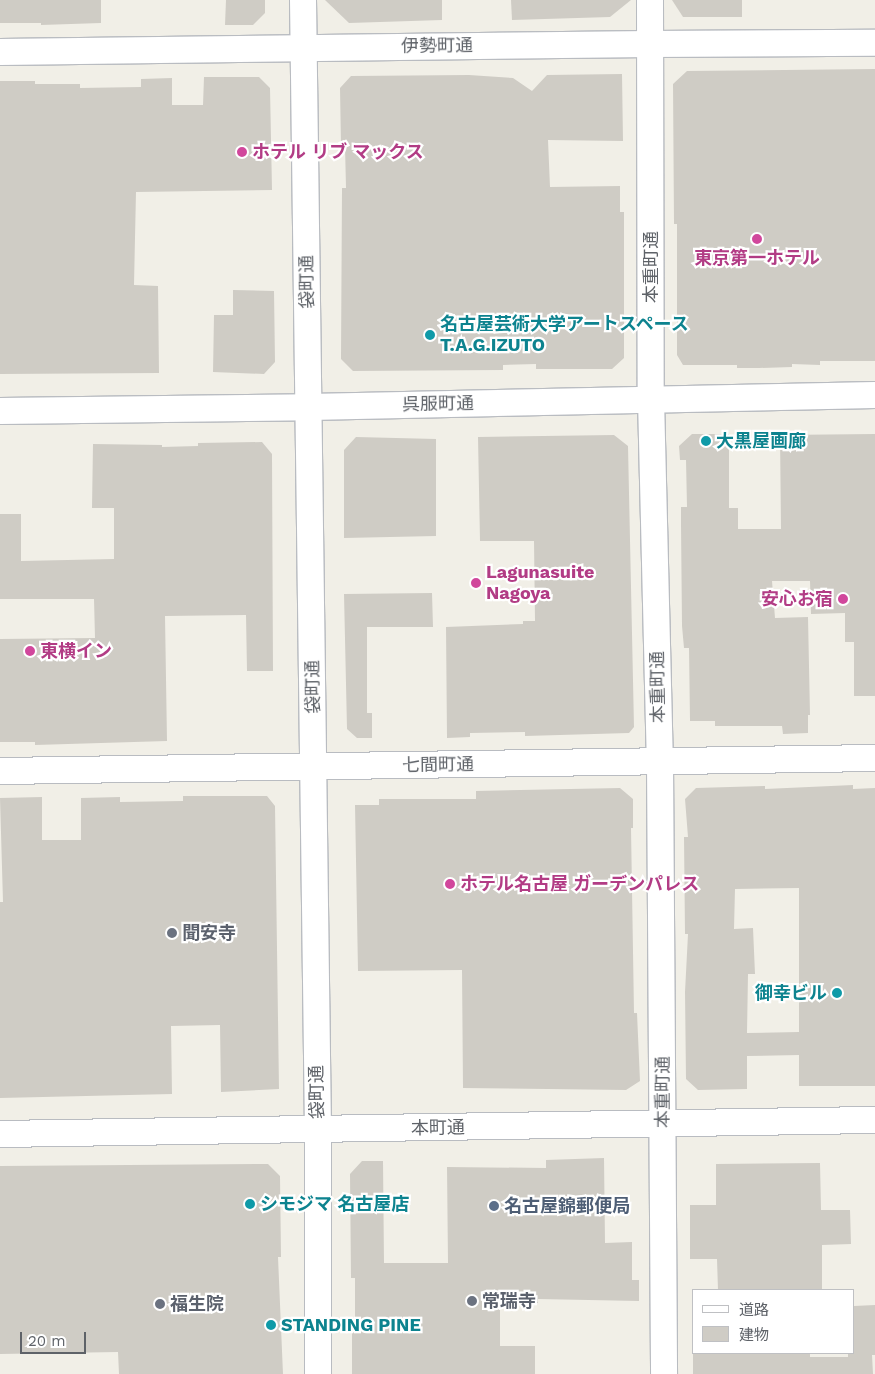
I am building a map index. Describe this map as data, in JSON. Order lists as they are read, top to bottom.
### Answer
{
  "streets": {
    "street": [
      "伊勢町通",
      "本重町通",
      "袋町通",
      "呉服町通",
      "七間町通",
      "本町通"
    ]
  },
  "crossings": [
    ["伊勢町通", "本重町通"],
    ["伊勢町通", "袋町通"],
    ["本重町通", "呉服町通"],
    ["本重町通", "七間町通"],
    ["本重町通", "本町通"],
    ["袋町通", "呉服町通"],
    ["袋町通", "七間町通"],
    ["袋町通", "本町通"]
  ],
  "places": [
    "ホテル リブ マックス",
    "東京第一ホテル",
    "名古屋芸術大学アートスペース T.A.G.IZUTO",
    "大黒屋画廊",
    "Lagunasuite Nagoya",
    "安心お宿",
    "東横イン",
    "ホテル名古屋 ガーデンパレス",
    "聞安寺",
    "御幸ビル",
    "シモジマ 名古屋店",
    "名古屋錦郵便局",
    "常瑞寺",
    "福生院",
    "STANDING PINE"
  ],
  "legend": ["道路", "建物"],
  "scale_bar": "20 m"
}
